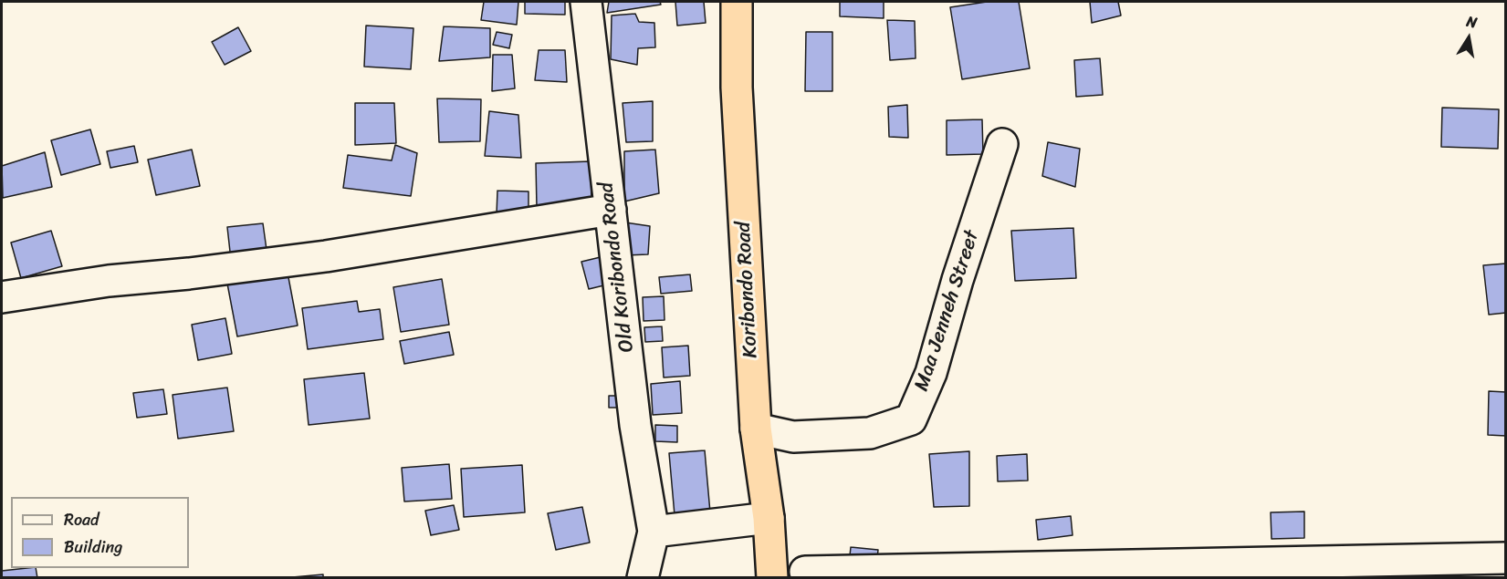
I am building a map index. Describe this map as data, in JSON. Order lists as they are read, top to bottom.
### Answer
{
  "streets": {
    "highway": ["Koribondo Road"],
    "street": ["Old Koribondo Road", "Maa Jenneh Street"]
  },
  "crossings": [
    ["Koribondo Road", "Maa Jenneh Street"]
  ],
  "legend": ["Road", "Building"],
  "north": "top"
}
